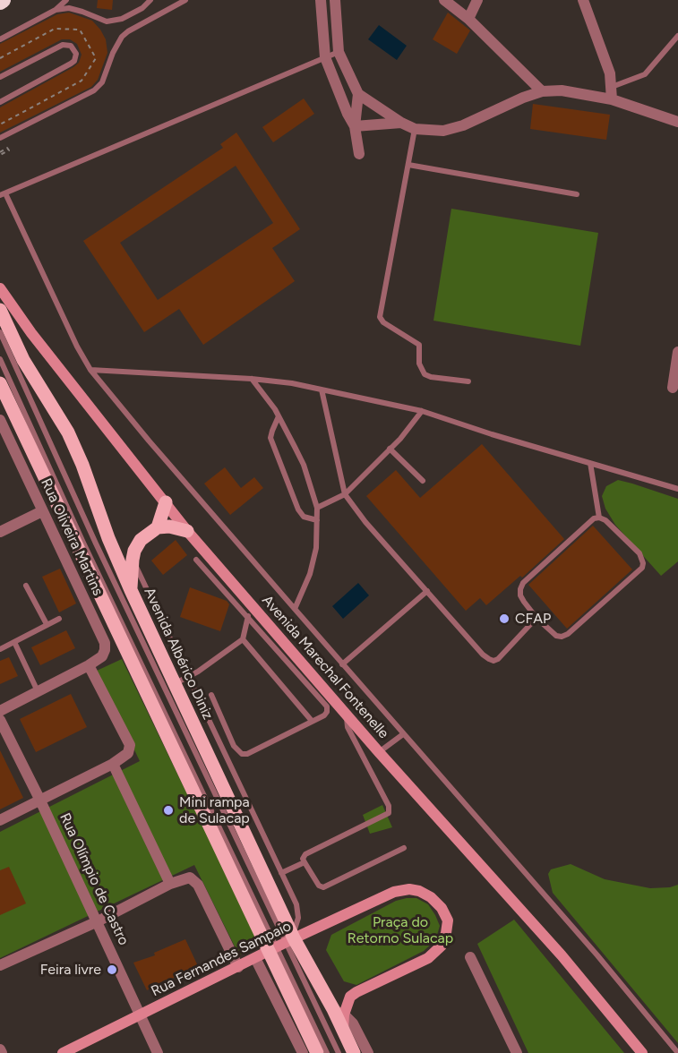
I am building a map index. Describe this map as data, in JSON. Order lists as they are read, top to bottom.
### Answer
{
  "streets": {
    "main road": ["Avenida Albérico Diniz", "Avenida Marechal Fontenelle", "Rua Fernandes Sampaio"],
    "street": ["Rua Oliveira Martins", "Rua Olímpio de Castro"]
  },
  "crossings": [
    ["Avenida Albérico Diniz", "Rua Fernandes Sampaio"],
    ["Rua Olímpio de Castro", "Rua Fernandes Sampaio"]
  ],
  "parks": ["Praça do Retorno Sulacap"],
  "places": ["CFAP", "Mini rampa de Sulacap", "Feira livre"]
}
